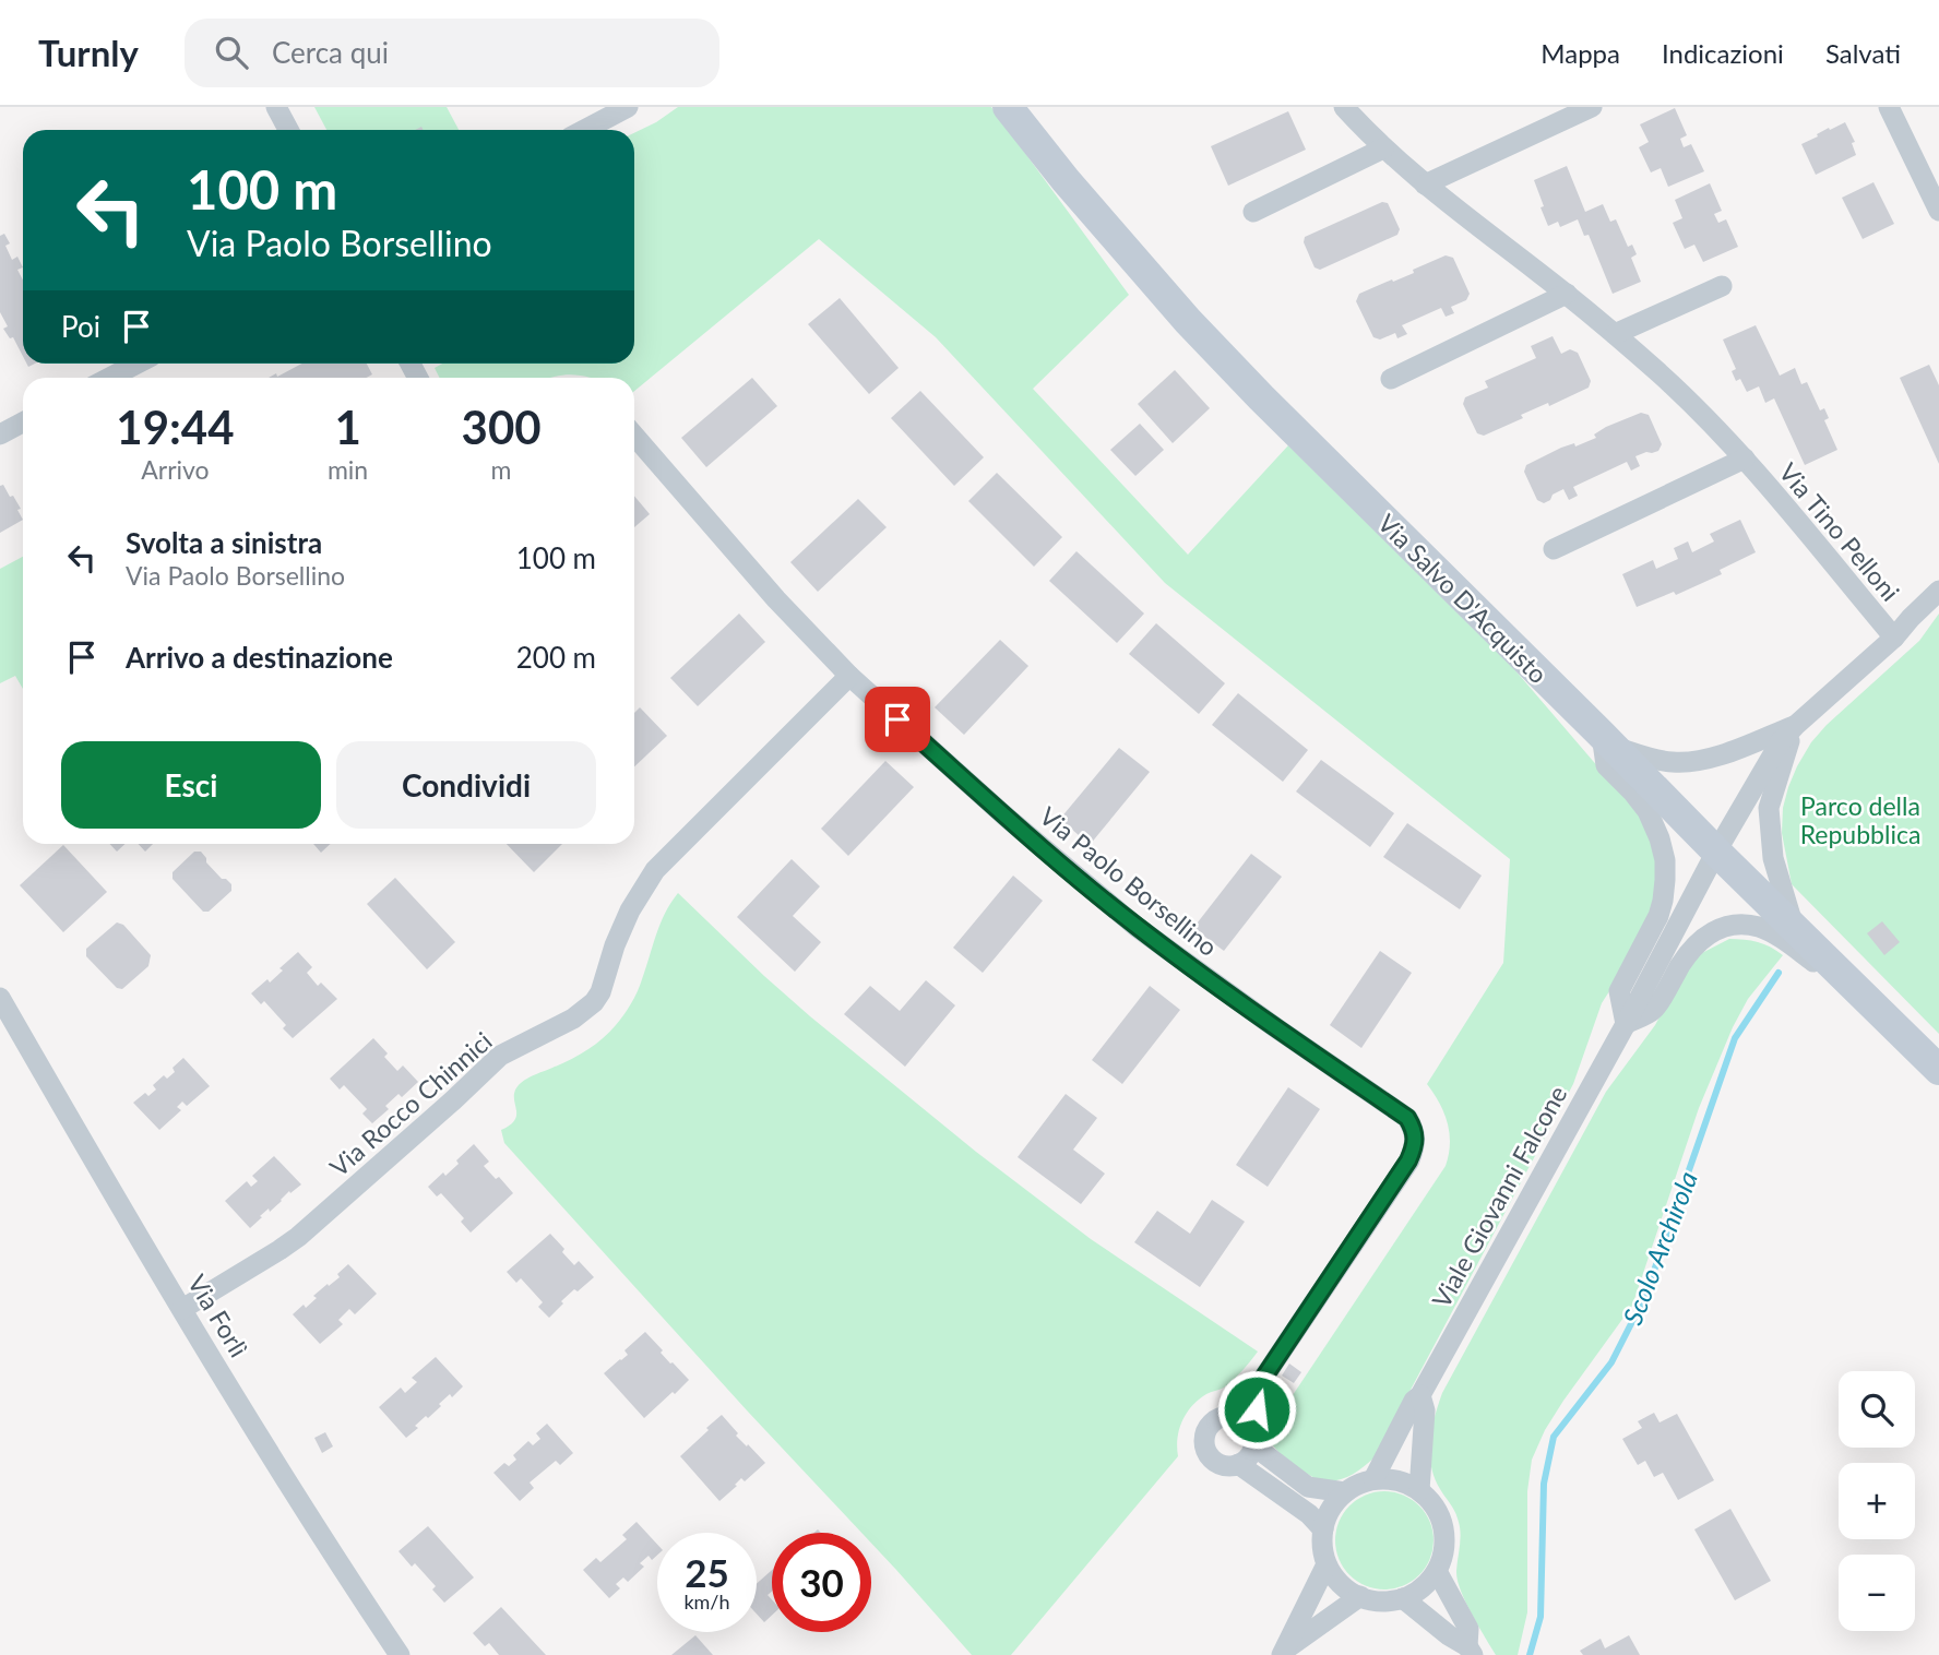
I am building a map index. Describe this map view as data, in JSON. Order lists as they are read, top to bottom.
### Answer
{
  "streets": {
    "street": [
      "Via Tino Pelloni",
      "Via Salvo D'Acquisto",
      "Via Paolo Borsellino",
      "Via Rocco Chinnici",
      "Viale Giovanni Falcone",
      "Via Forlì"
    ]
  },
  "crossings": [
    ["Via Salvo D'Acquisto", "Viale Giovanni Falcone"],
    ["Via Paolo Borsellino", "Via Rocco Chinnici"],
    ["Via Rocco Chinnici", "Via Forlì"]
  ],
  "water": ["Scolo Archirola"],
  "parks": ["Parco della Repubblica"],
  "page": {
    "header": "Turnly",
    "search": "Cerca qui",
    "nav": ["Mappa", "Indicazioni", "Salvati"],
    "turn": ["100 m", "Via Paolo Borsellino"],
    "then": "Poi",
    "eta": [
      "19:44",
      "Arrivo",
      "1",
      "min",
      "300",
      "m"
    ],
    "list": [
      {
        "name": "Svolta a sinistra",
        "note": "Via Paolo Borsellino",
        "value": "100 m"
      },
      {
        "name": "Arrivo a destinazione",
        "value": "200 m"
      }
    ],
    "buttons": ["Esci", "Condividi"],
    "map_buttons": ["+", "−"],
    "speed": "25 km/h",
    "limit": "30"
  }
}
